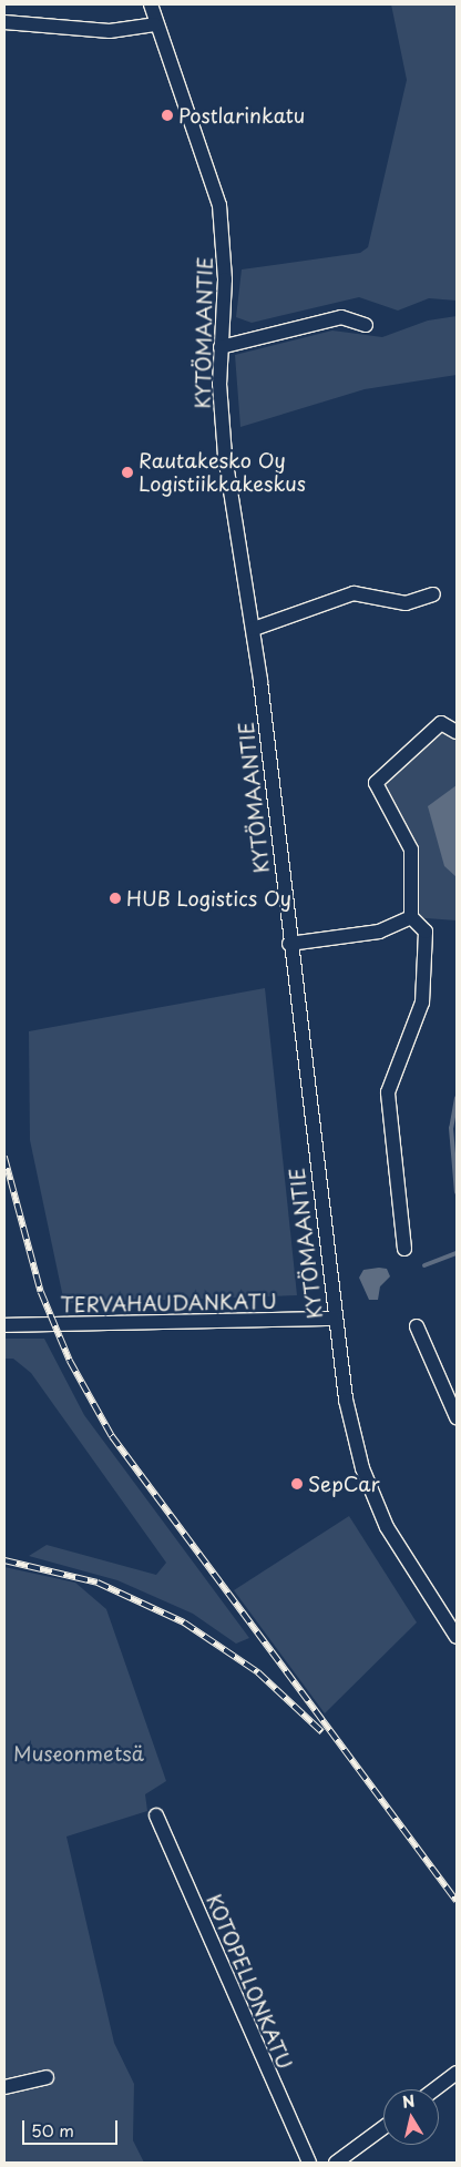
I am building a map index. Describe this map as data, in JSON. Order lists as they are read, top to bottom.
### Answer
{
  "streets": {
    "street": ["KYTÖMAANTIE", "TERVAHAUDANKATU", "KOTOPELLONKATU"]
  },
  "crossings": [
    ["KYTÖMAANTIE", "TERVAHAUDANKATU"]
  ],
  "parks": ["Museonmetsä"],
  "places": [
    "Postlarinkatu",
    "Rautakesko Oy Logistiikkakeskus",
    "HUB Logistics Oy",
    "SepCar"
  ],
  "scale_bar": "50 m",
  "north": "top"
}
